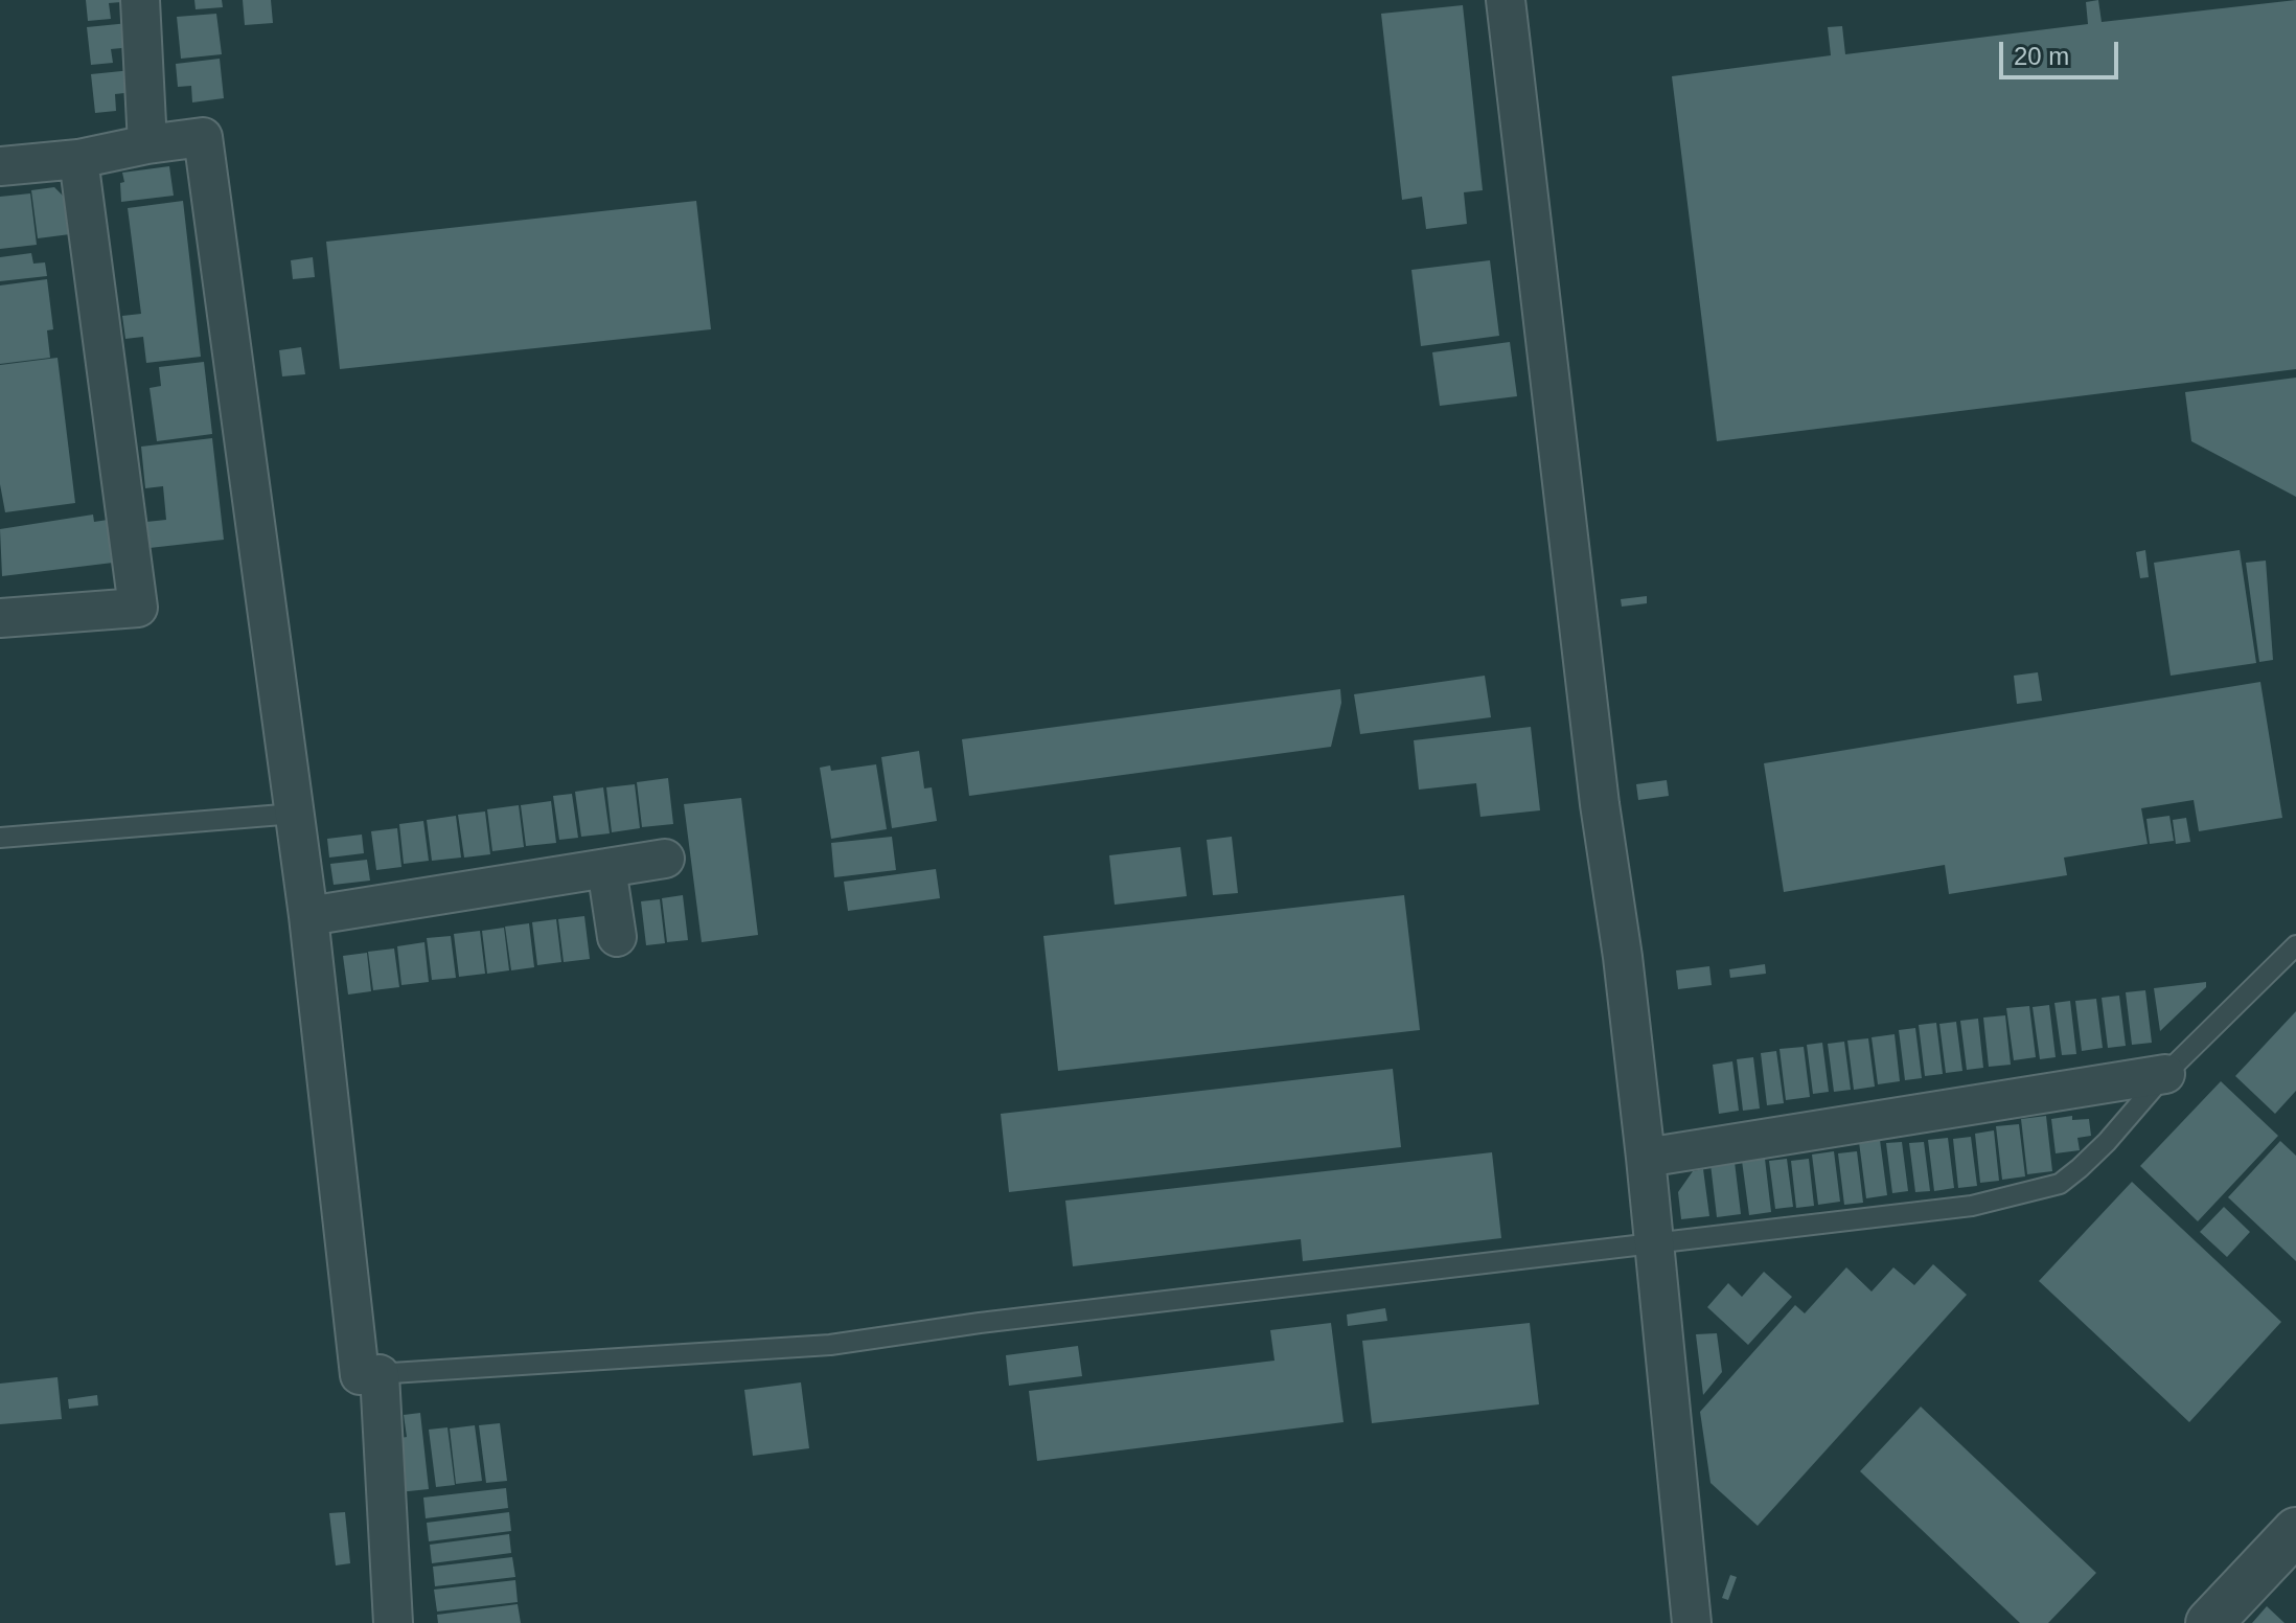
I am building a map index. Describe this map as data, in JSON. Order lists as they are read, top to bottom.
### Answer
{
  "scale_bar": "20 m"
}
